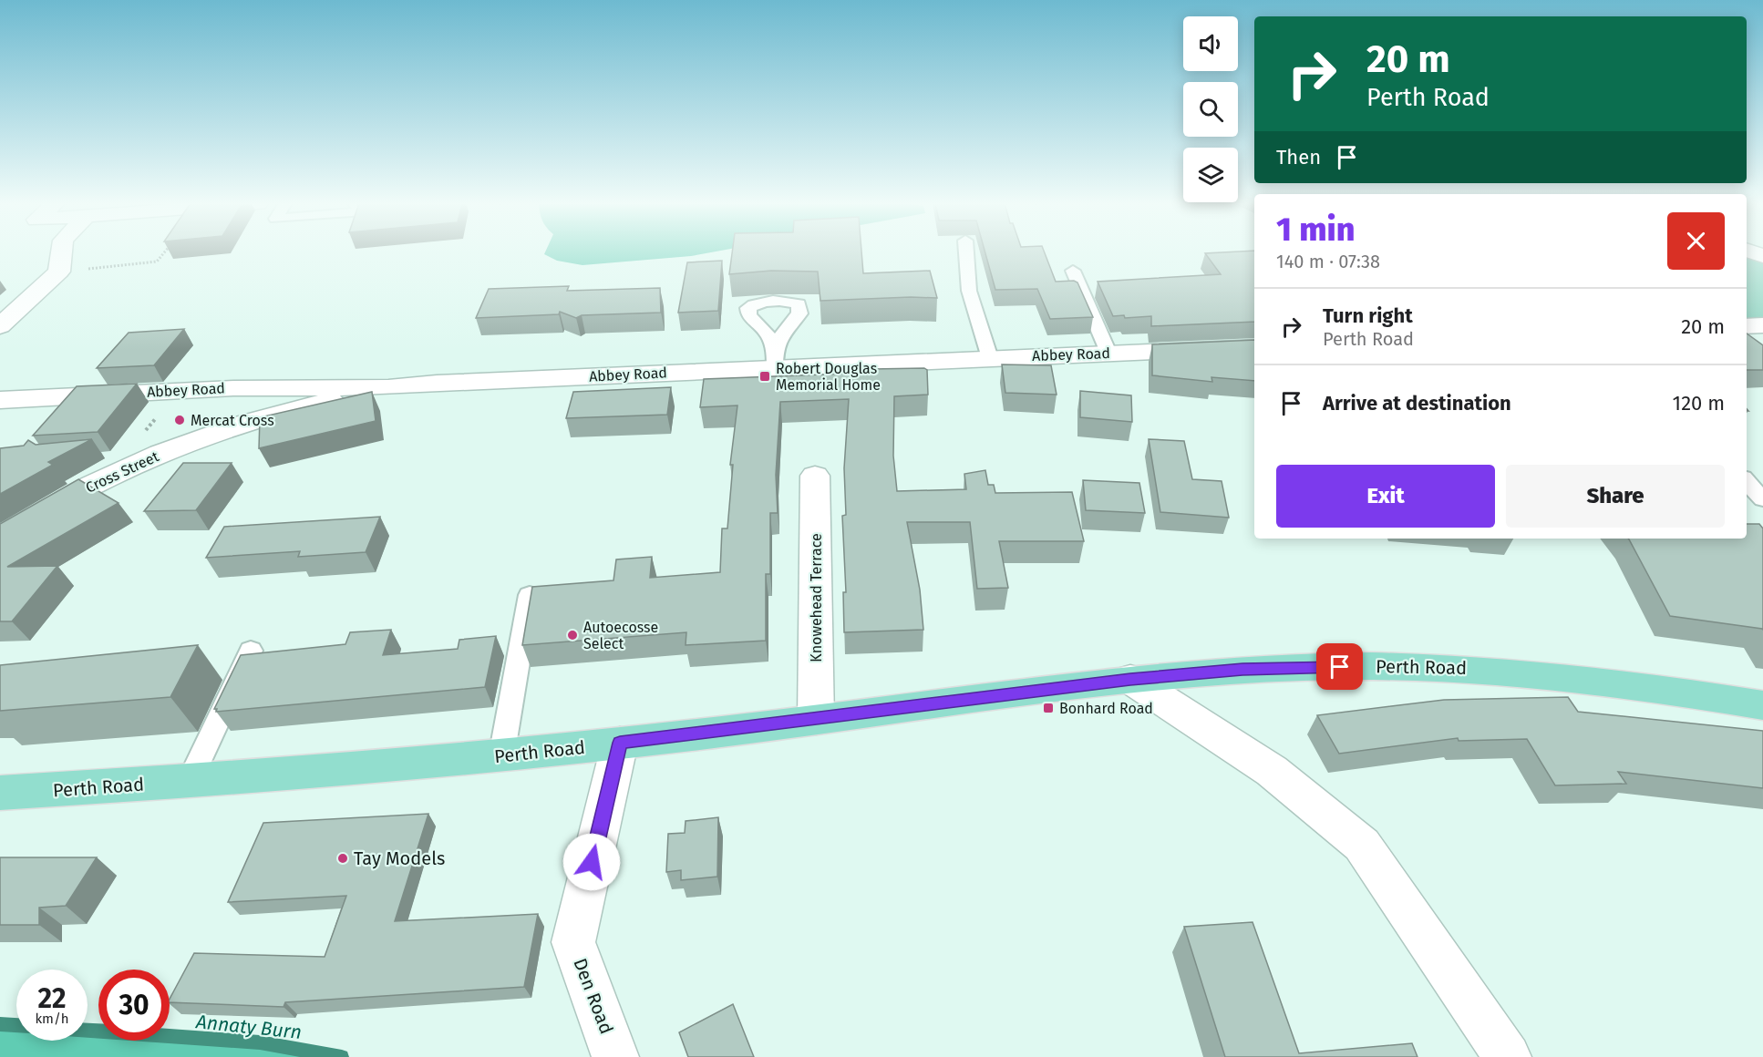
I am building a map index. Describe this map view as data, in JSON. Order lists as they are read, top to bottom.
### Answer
{
  "streets": {
    "main road": ["Perth Road"],
    "street": [
      "Abbey Road",
      "Cross Street",
      "Knowehead Terrace",
      "Den Road"
    ]
  },
  "crossings": [
    ["Abbey Road", "Cross Street"],
    ["Knowehead Terrace", "Perth Road"],
    ["Perth Road", "Den Road"]
  ],
  "water": ["Annaty Burn"],
  "places": {
    "transit": ["Robert Douglas Memorial Home", "Bonhard Road"],
    "other": ["Mercat Cross", "Autoecosse Select", "Tay Models"]
  },
  "page": {
    "turn": ["20 m", "Perth Road"],
    "then": "Then",
    "heading": ["1 min", "140 m · 07:38"],
    "list": [
      {
        "name": "Turn right",
        "note": "Perth Road",
        "value": "20 m"
      },
      {
        "name": "Arrive at destination",
        "value": "120 m"
      }
    ],
    "buttons": ["Exit", "Share"],
    "speed": "22 km/h",
    "limit": "30"
  }
}
